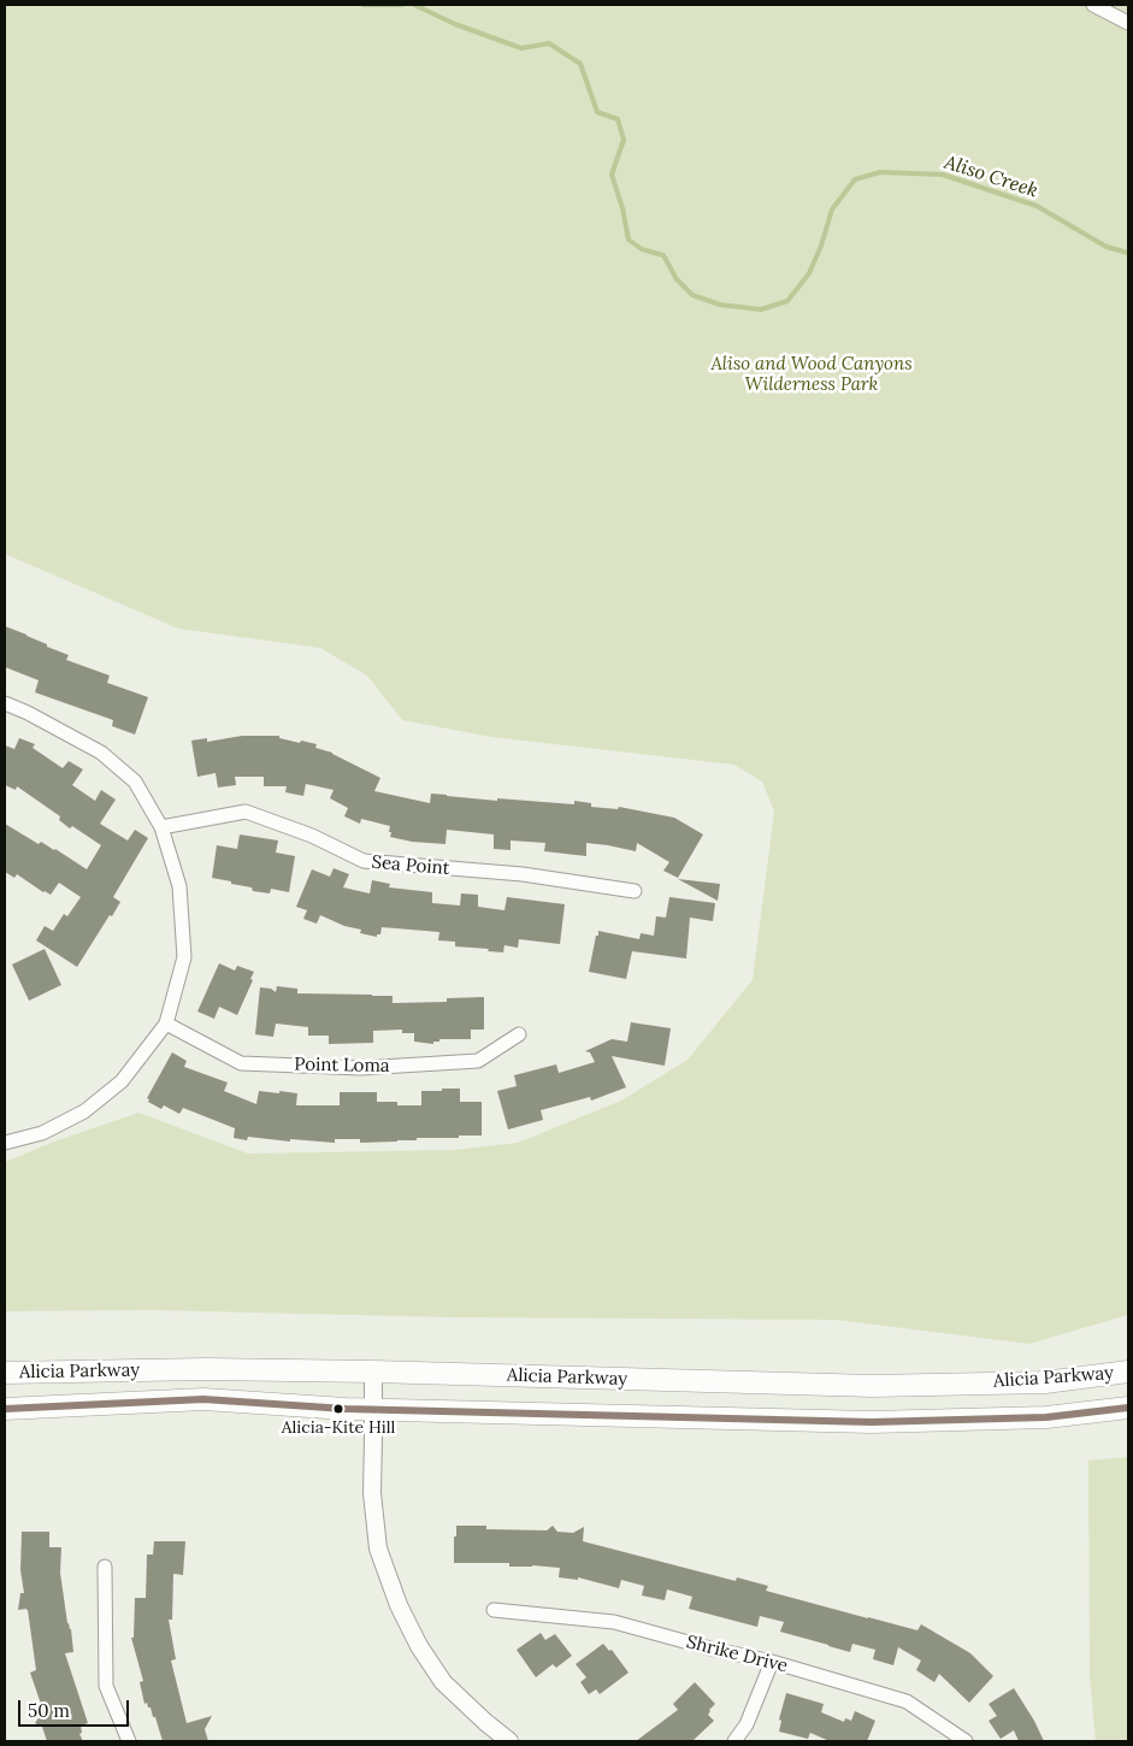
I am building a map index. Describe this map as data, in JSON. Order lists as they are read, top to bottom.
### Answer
{
  "streets": {
    "main road": ["Alicia Parkway"],
    "street": ["Sea Point", "Point Loma", "Shrike Drive"]
  },
  "water": ["Aliso Creek"],
  "parks": ["Aliso and Wood Canyons Wilderness Park"],
  "places": ["Alicia-Kite Hill"],
  "scale_bar": "50 m"
}
